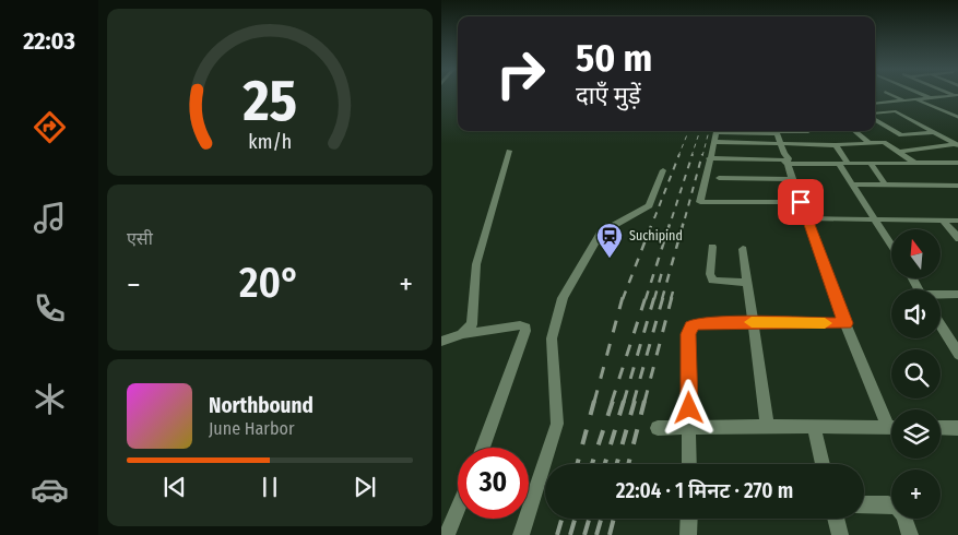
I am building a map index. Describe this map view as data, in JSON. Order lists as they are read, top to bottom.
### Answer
{
  "places": {
    "station": ["Suchipind"]
  },
  "north": "top",
  "page": {
    "tabs": "22:03",
    "turn": ["50 m", "दाएँ मुड़ें"],
    "tile": "एसी",
    "map_buttons": "+",
    "heat": ["−", "20°", "+"],
    "song": ["Northbound", "June Harbor"],
    "limit": "30",
    "trip": "22:04 · 1 मिनट · 270 m",
    "gauge": ["25", "km/h"]
  }
}
